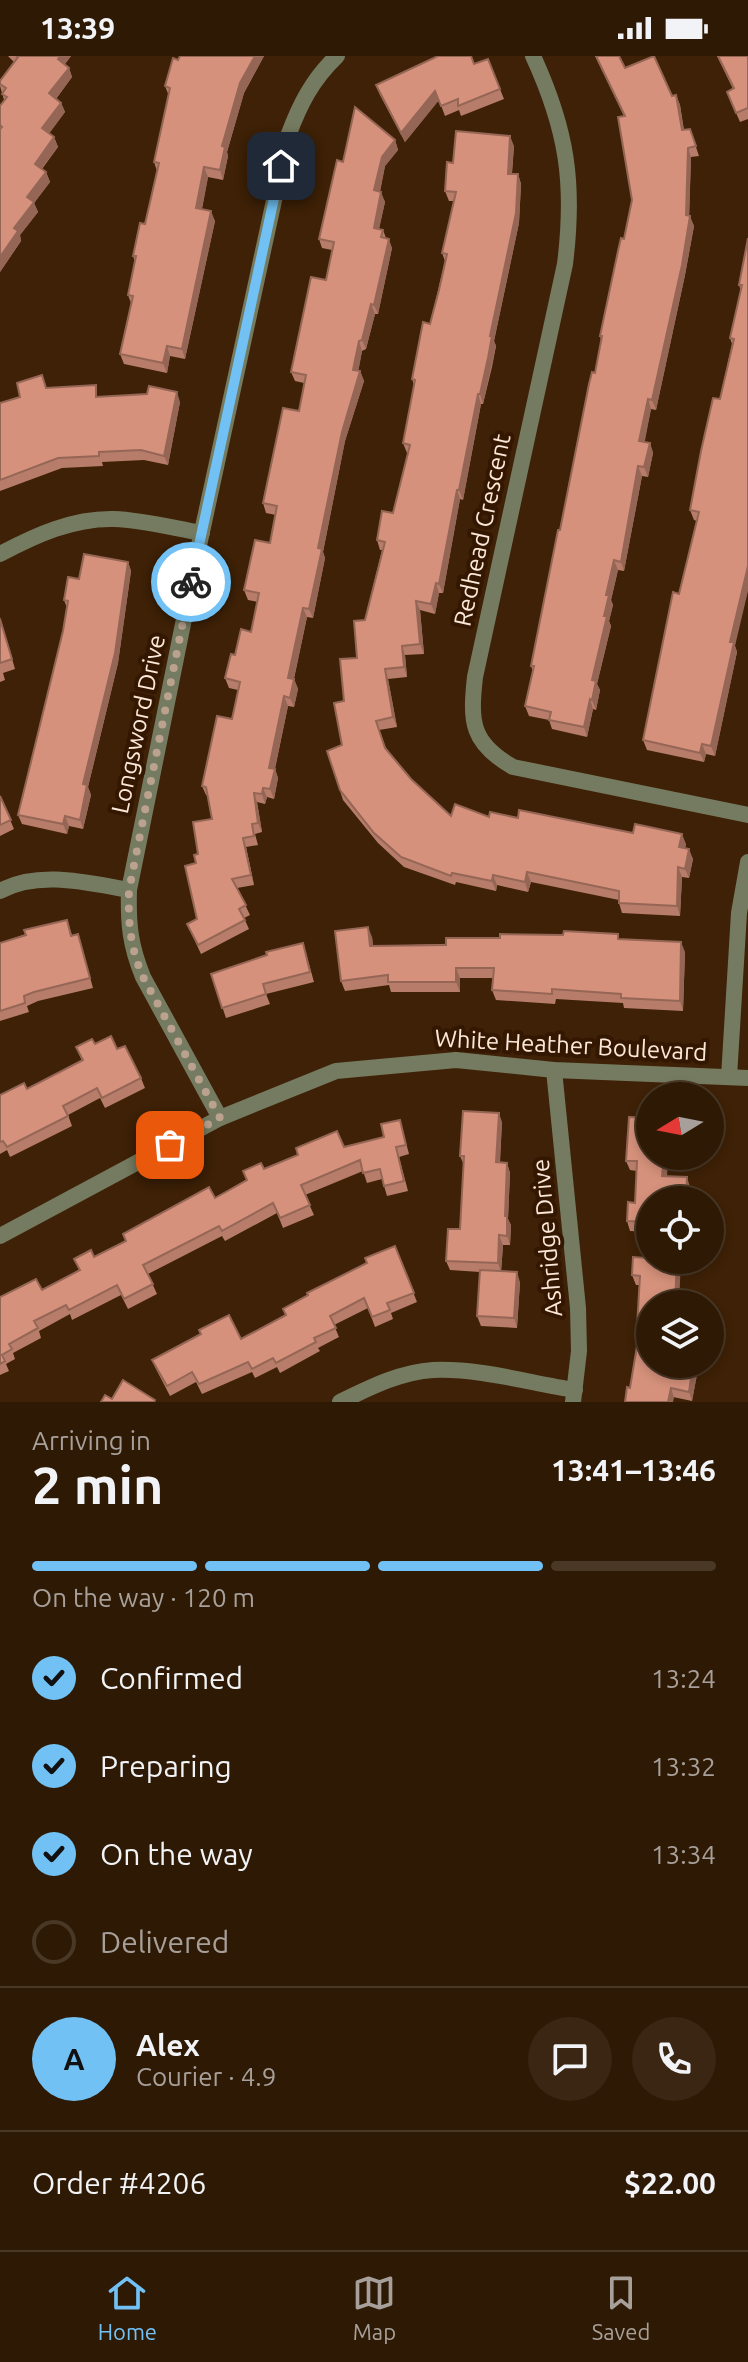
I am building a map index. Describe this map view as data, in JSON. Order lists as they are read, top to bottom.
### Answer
{
  "streets": {
    "street": [
      "Redhead Crescent",
      "Longsword Drive",
      "White Heather Boulevard",
      "Ashridge Drive"
    ]
  },
  "crossings": [
    ["Longsword Drive", "White Heather Boulevard"],
    ["White Heather Boulevard", "Ashridge Drive"]
  ],
  "north": "left",
  "page": {
    "status": "13:39",
    "heading": ["2 min", "Arriving in", "13:41–13:46"],
    "panel": [
      "Alex",
      "Courier · 4.9",
      "Order #4206",
      "$22.00"
    ],
    "bar": "On the way · 120 m",
    "list": [
      ["Confirmed", "13:24"],
      ["Preparing", "13:32"],
      ["On the way", "13:34"],
      "Delivered"
    ],
    "round": "A",
    "tabs": ["Home", "Map", "Saved"]
  }
}
